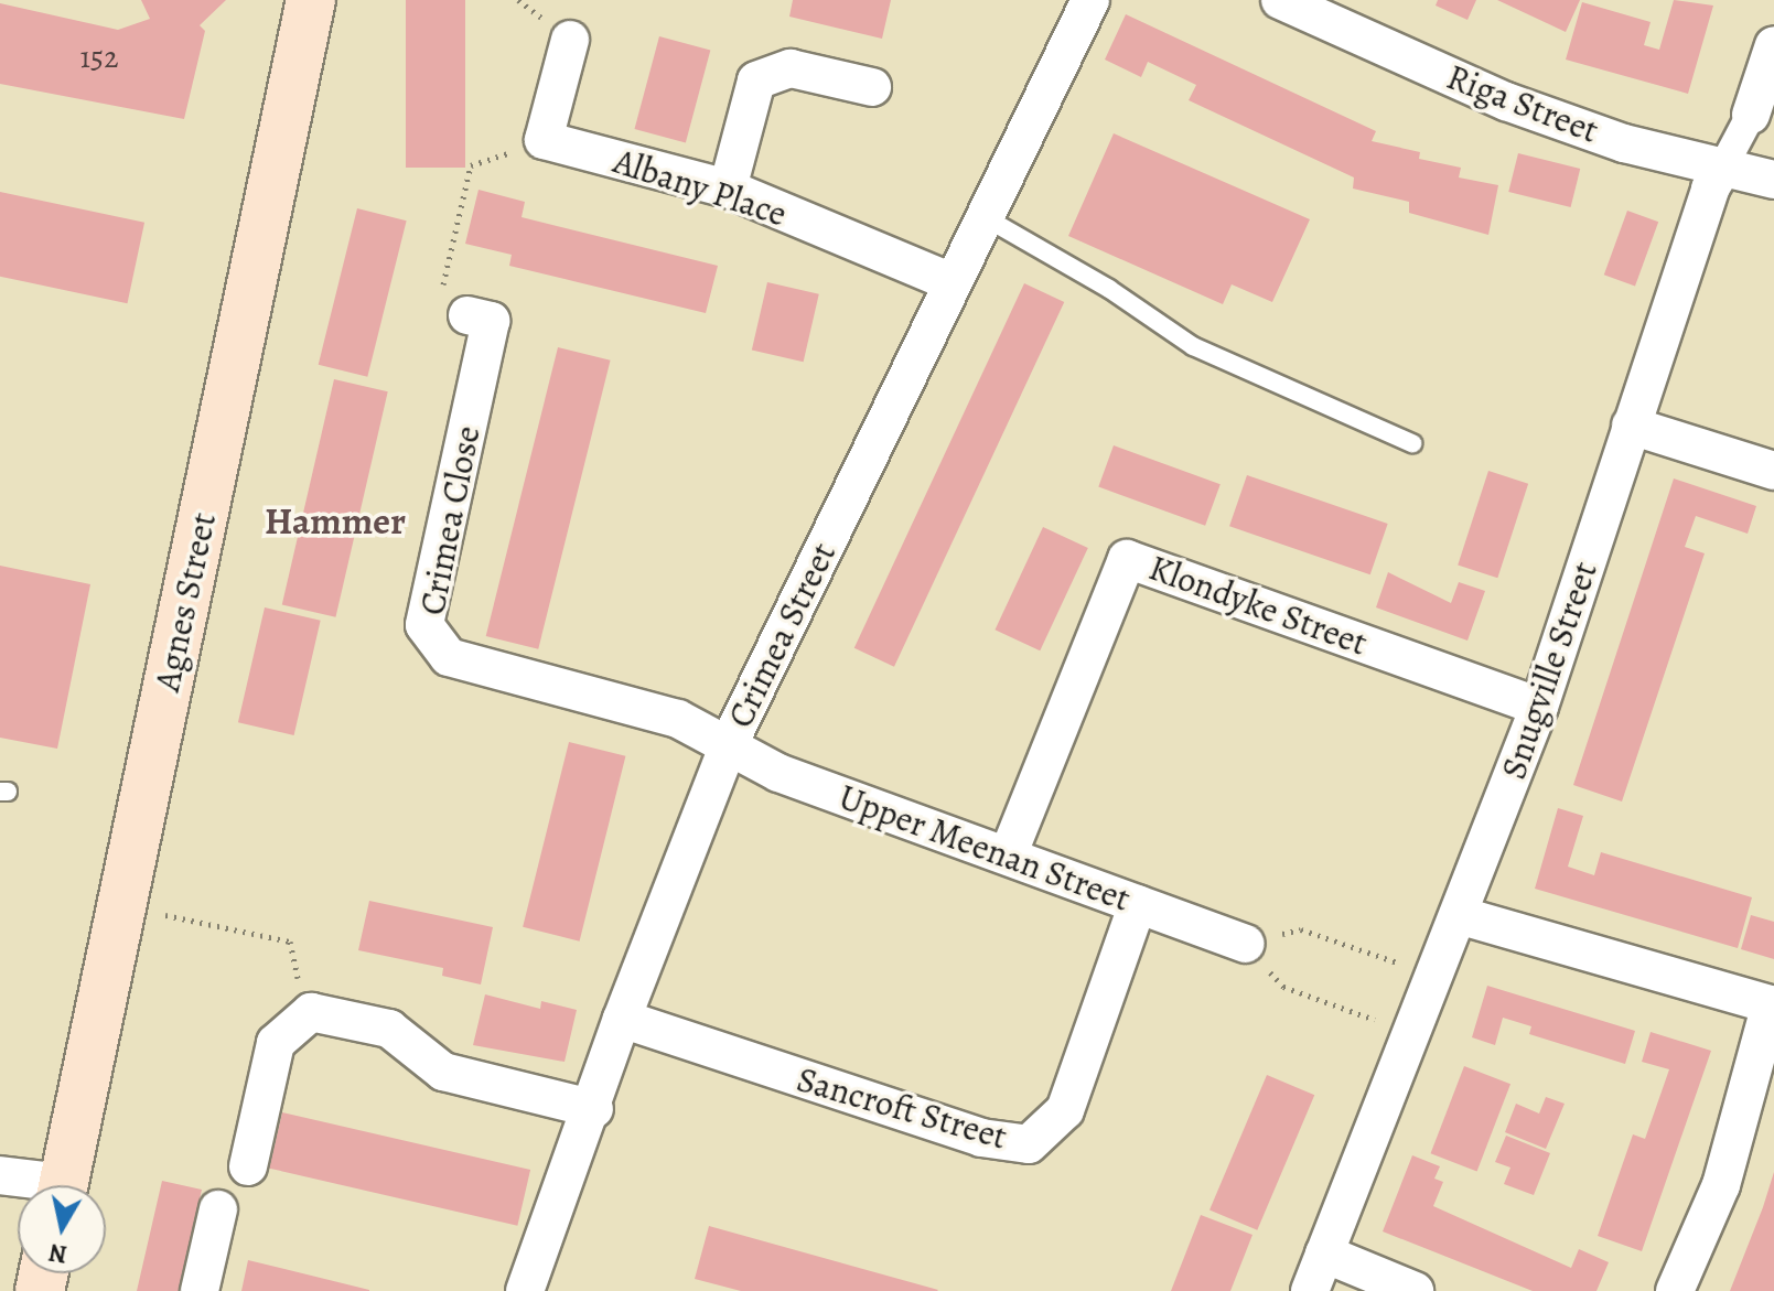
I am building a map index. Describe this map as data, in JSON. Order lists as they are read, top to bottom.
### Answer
{
  "streets": {
    "main road": ["Agnes Street"],
    "street": [
      "Riga Street",
      "Albany Place",
      "Crimea Close",
      "Klondyke Street",
      "Crimea Street",
      "Snugville Street",
      "Upper Meenan Street",
      "Sancroft Street"
    ]
  },
  "crossings": [
    ["Riga Street", "Snugville Street"],
    ["Albany Place", "Crimea Street"],
    ["Crimea Close", "Crimea Street"],
    ["Crimea Close", "Upper Meenan Street"],
    ["Klondyke Street", "Snugville Street"],
    ["Klondyke Street", "Upper Meenan Street"],
    ["Crimea Street", "Upper Meenan Street"],
    ["Crimea Street", "Sancroft Street"],
    ["Upper Meenan Street", "Sancroft Street"]
  ],
  "districts": ["Hammer"],
  "house_numbers": ["152"],
  "north": "bottom"
}
